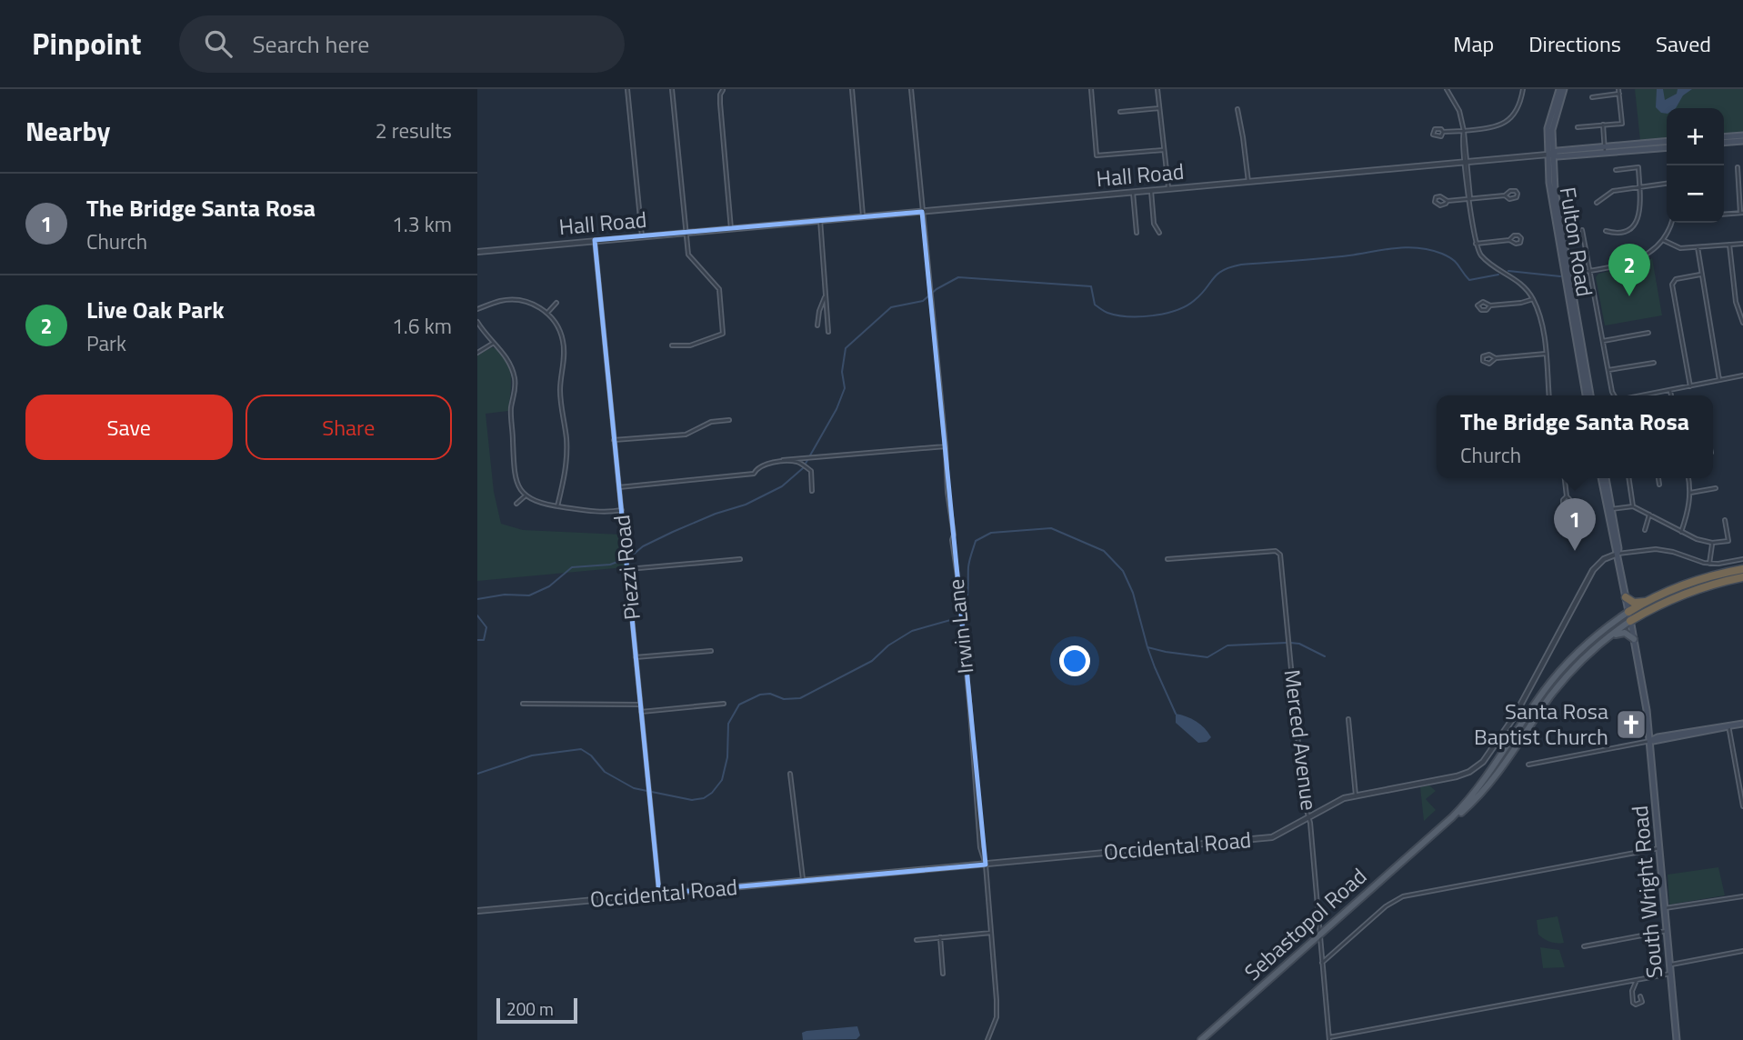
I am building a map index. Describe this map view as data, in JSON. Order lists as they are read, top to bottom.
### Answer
{
  "streets": {
    "main road": ["Fulton Road", "South Wright Road", "Sebastopol Road"],
    "street": [
      "Hall Road",
      "Piezzi Road",
      "Irwin Lane",
      "Merced Avenue",
      "Occidental Road"
    ]
  },
  "crossings": [
    ["Hall Road", "Fulton Road"],
    ["Hall Road", "Piezzi Road"],
    ["Hall Road", "Irwin Lane"],
    ["Piezzi Road", "Occidental Road"],
    ["Irwin Lane", "Occidental Road"],
    ["Merced Avenue", "Occidental Road"],
    ["Merced Avenue", "Sebastopol Road"],
    ["South Wright Road", "Sebastopol Road"]
  ],
  "places": {
    "church": ["Santa Rosa Baptist Church"]
  },
  "scale_bar": "200 m",
  "page": {
    "header": "Pinpoint",
    "search": "Search here",
    "nav": ["Map", "Directions", "Saved"],
    "heading": ["Nearby", "2 results"],
    "map_buttons": ["+", "−"],
    "list": [
      {
        "mark": "1",
        "name": "The Bridge Santa Rosa",
        "note": "Church",
        "value": "1.3 km"
      },
      {
        "mark": "2",
        "name": "Live Oak Park",
        "note": "Park",
        "value": "1.6 km"
      }
    ],
    "pins": ["2", "1"],
    "buttons": ["Save", "Share"],
    "popup": ["The Bridge Santa Rosa", "Church"],
    "scale": "200 m"
  }
}
